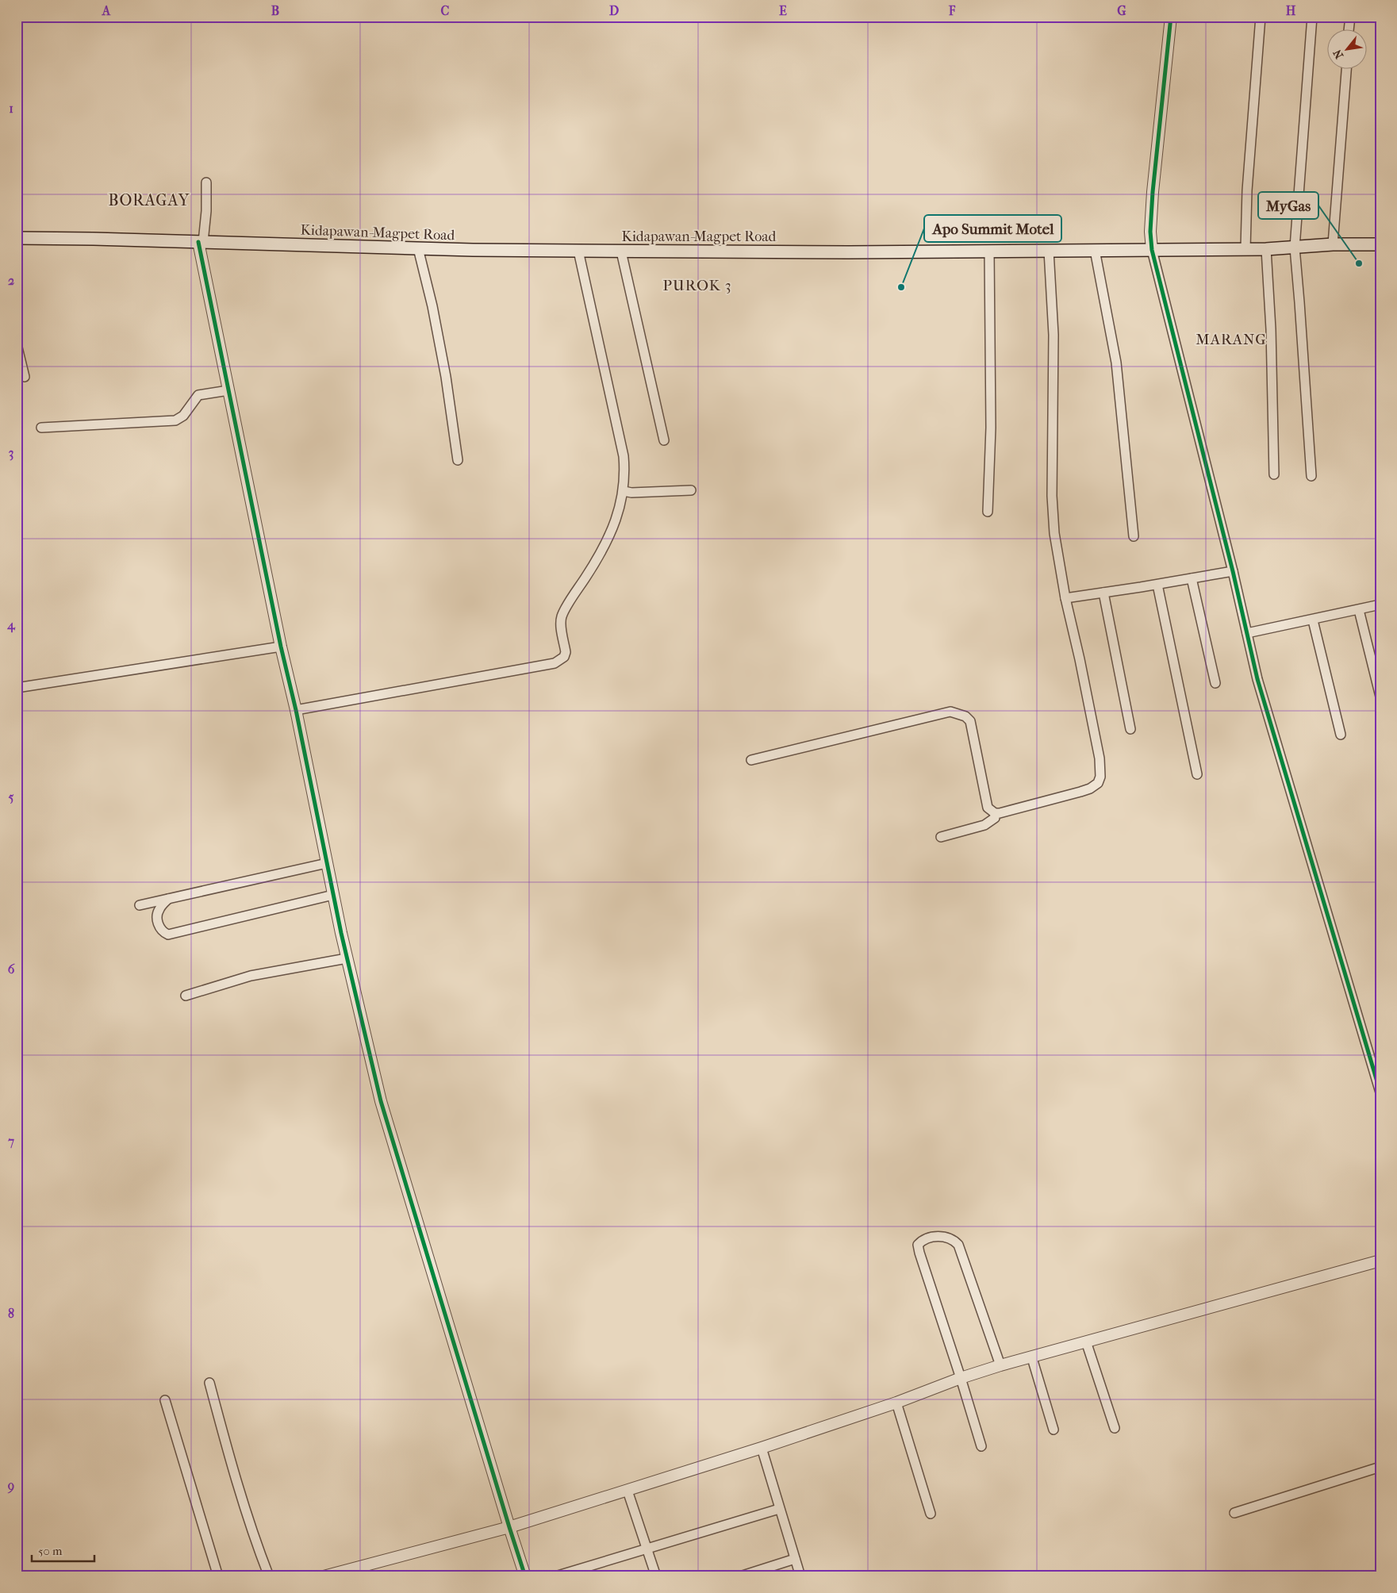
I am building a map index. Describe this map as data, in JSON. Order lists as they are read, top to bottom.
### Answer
{
  "streets": {
    "main road": ["Kidapawan-Magpet Road"]
  },
  "districts": ["BORAGAY", "PUROK 3", "MARANG"],
  "places": ["MyGas", "Apo Summit Motel"],
  "scale_bar": "50 m",
  "north": "bottom left",
  "grid": {
    "columns": [
      "A",
      "B",
      "C",
      "D",
      "E",
      "F",
      "G",
      "H"
    ],
    "rows": [
      "1",
      "2",
      "3",
      "4",
      "5",
      "6",
      "7",
      "8",
      "9"
    ]
  }
}
